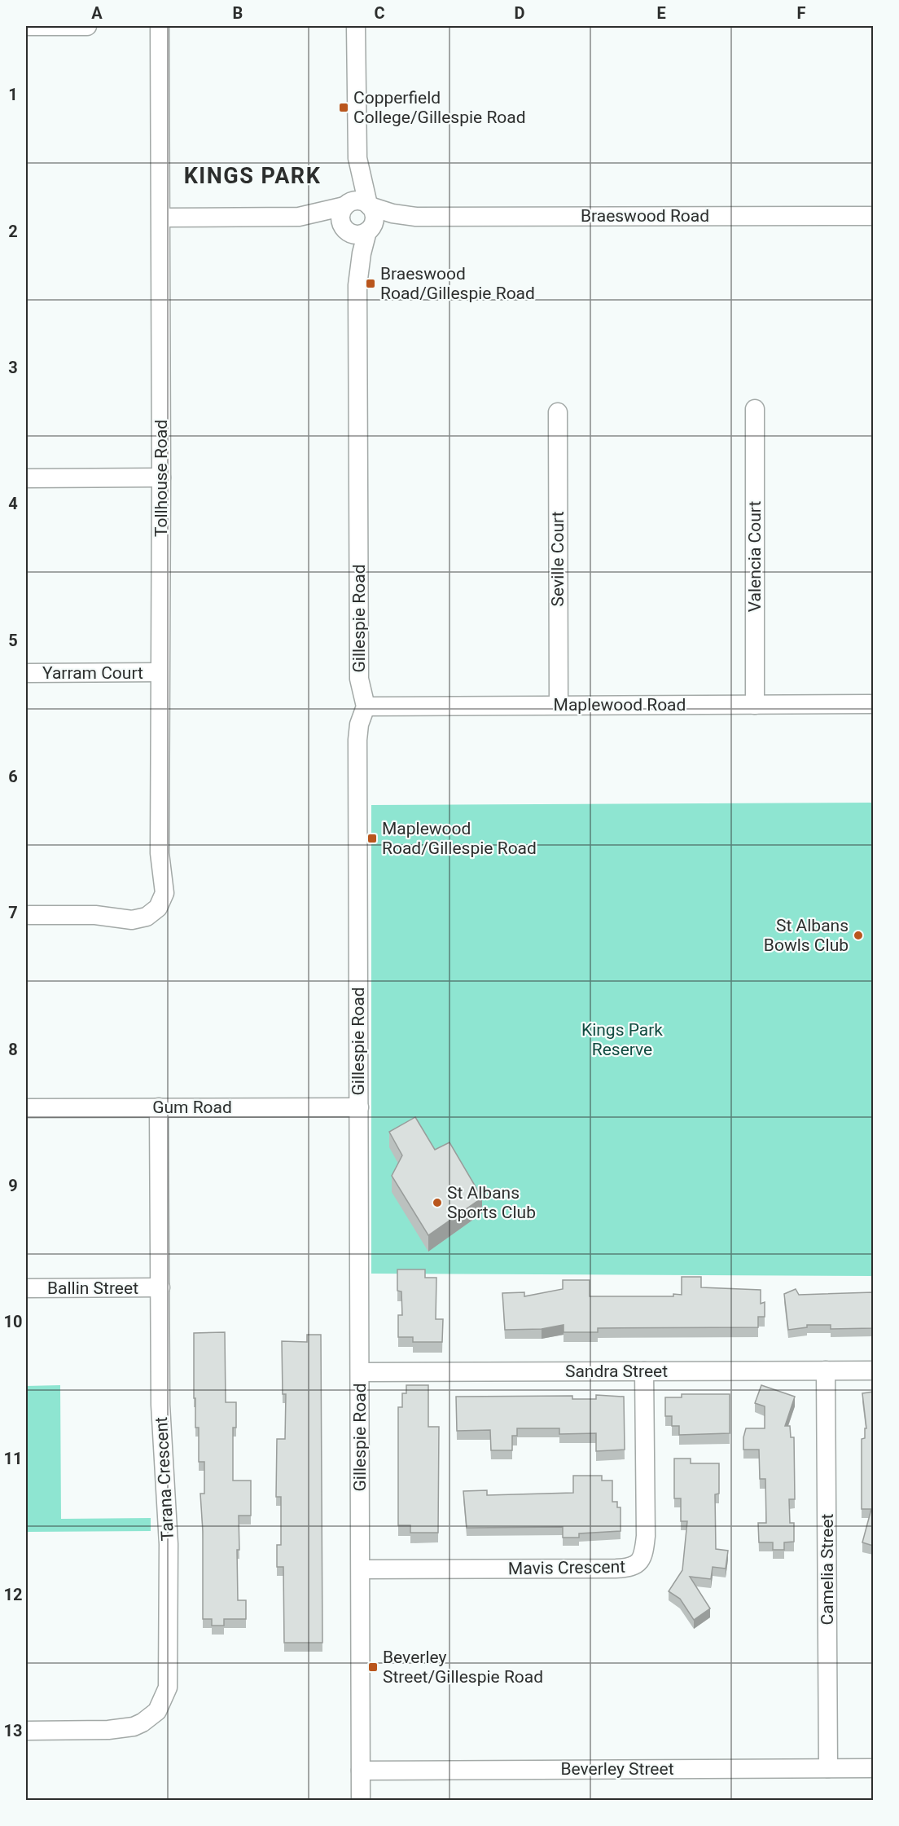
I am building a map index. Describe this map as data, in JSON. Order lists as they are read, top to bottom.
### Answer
{
  "streets": {
    "street": [
      "Braeswood Road",
      "Tollhouse Road",
      "Valencia Court",
      "Seville Court",
      "Gillespie Road",
      "Yarram Court",
      "Maplewood Road",
      "Gum Road",
      "Ballin Street",
      "Sandra Street",
      "Tarana Crescent",
      "Mavis Crescent",
      "Camelia Street",
      "Beverley Street"
    ]
  },
  "crossings": [
    ["Braeswood Road", "Gillespie Road"],
    ["Tollhouse Road", "Yarram Court"],
    ["Valencia Court", "Maplewood Road"],
    ["Seville Court", "Maplewood Road"],
    ["Gillespie Road", "Maplewood Road"],
    ["Gillespie Road", "Gum Road"],
    ["Gillespie Road", "Sandra Street"],
    ["Gillespie Road", "Mavis Crescent"],
    ["Gillespie Road", "Beverley Street"],
    ["Gum Road", "Tarana Crescent"],
    ["Ballin Street", "Tarana Crescent"],
    ["Sandra Street", "Mavis Crescent"],
    ["Sandra Street", "Camelia Street"],
    ["Camelia Street", "Beverley Street"]
  ],
  "districts": ["KINGS PARK"],
  "parks": ["Kings Park Reserve"],
  "places": {
    "transit": [
      "Copperfield College/Gillespie Road",
      "Braeswood Road/Gillespie Road",
      "Maplewood Road/Gillespie Road",
      "Beverley Street/Gillespie Road"
    ],
    "other": ["St Albans Bowls Club", "St Albans Sports Club"]
  },
  "grid": {
    "columns": [
      "A",
      "B",
      "C",
      "D",
      "E",
      "F"
    ],
    "rows": [
      "1",
      "2",
      "3",
      "4",
      "5",
      "6",
      "7",
      "8",
      "9",
      "10",
      "11",
      "12",
      "13"
    ]
  }
}
